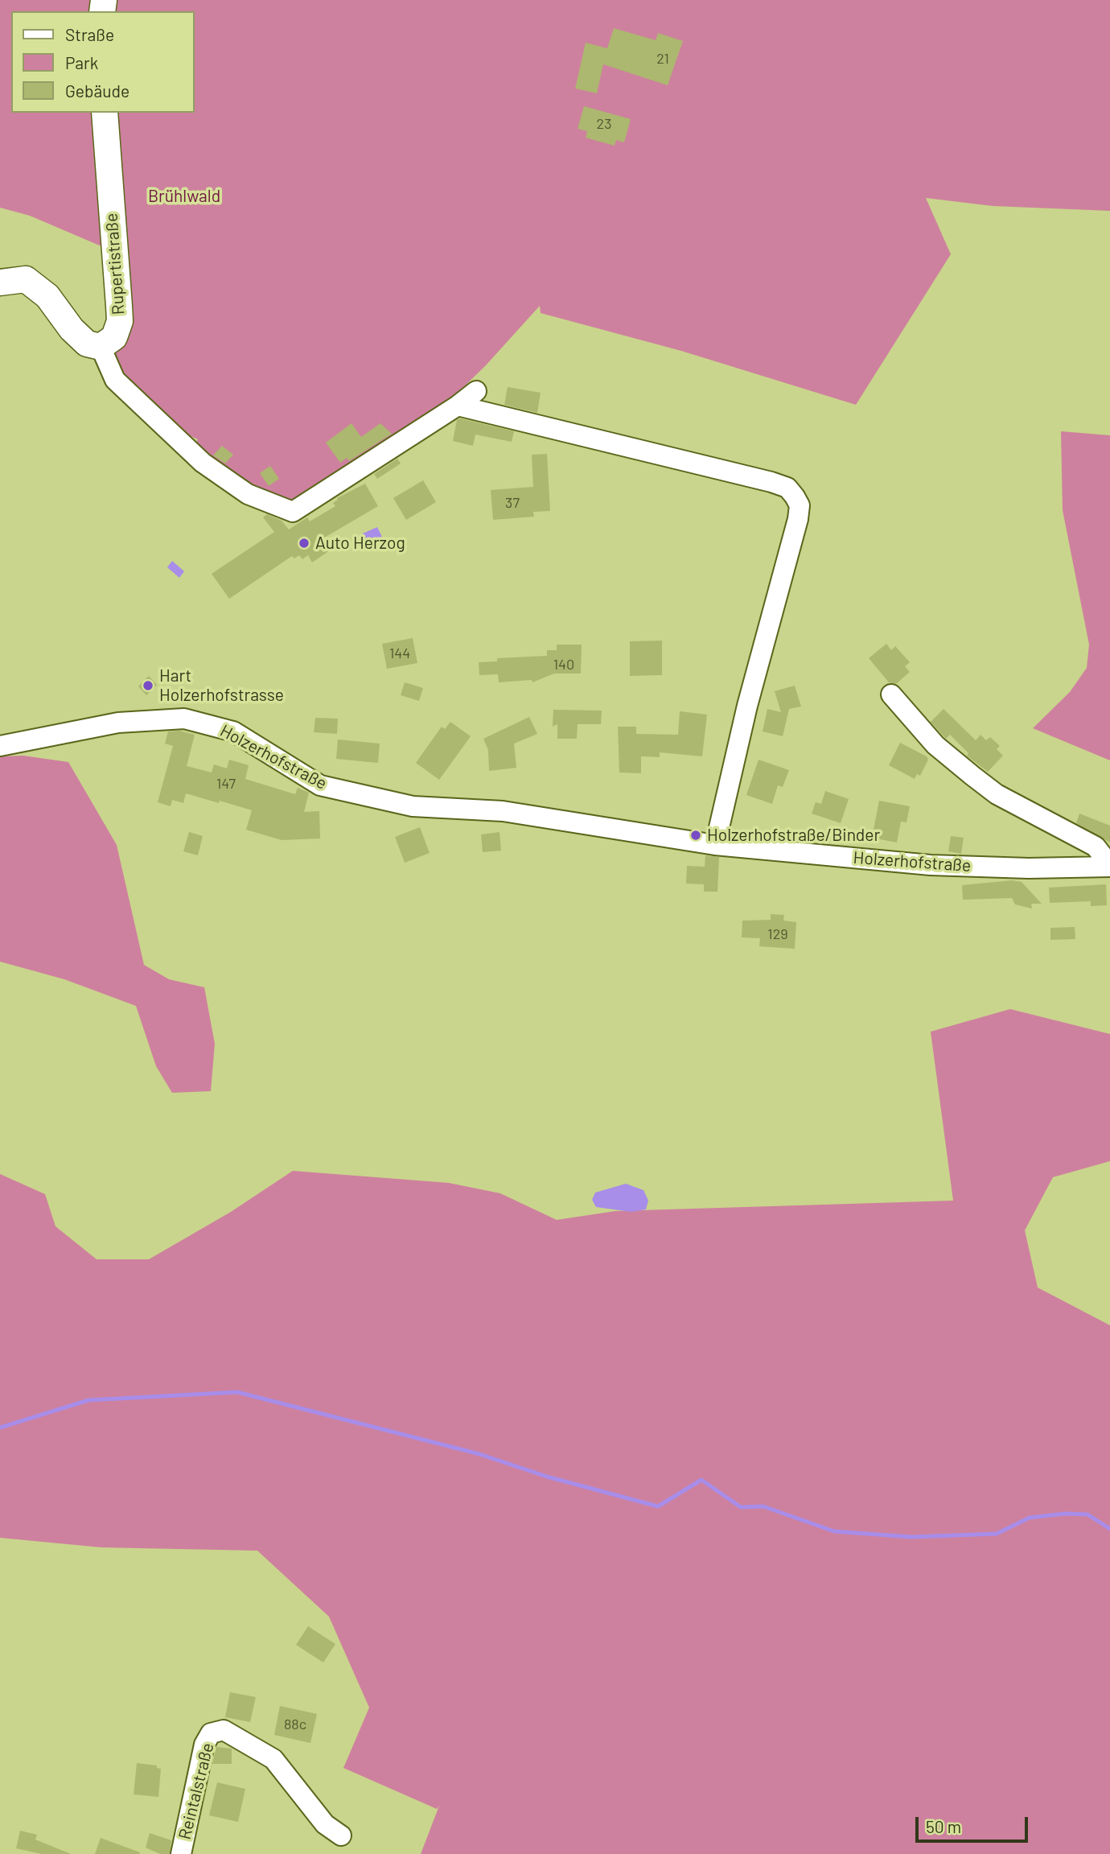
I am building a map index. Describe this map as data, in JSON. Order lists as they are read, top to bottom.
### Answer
{
  "streets": {
    "main road": ["Rupertistraße"],
    "street": ["Holzerhofstraße", "Reintalstraße"]
  },
  "parks": ["Brühlwald"],
  "places": ["Auto Herzog", "Hart Holzerhofstrasse", "Holzerhofstraße/Binder"],
  "house_numbers": [
    "21",
    "23",
    "37",
    "144",
    "140",
    "147",
    "129",
    "88c"
  ],
  "legend": ["Straße", "Park", "Gebäude"],
  "scale_bar": "50 m"
}
